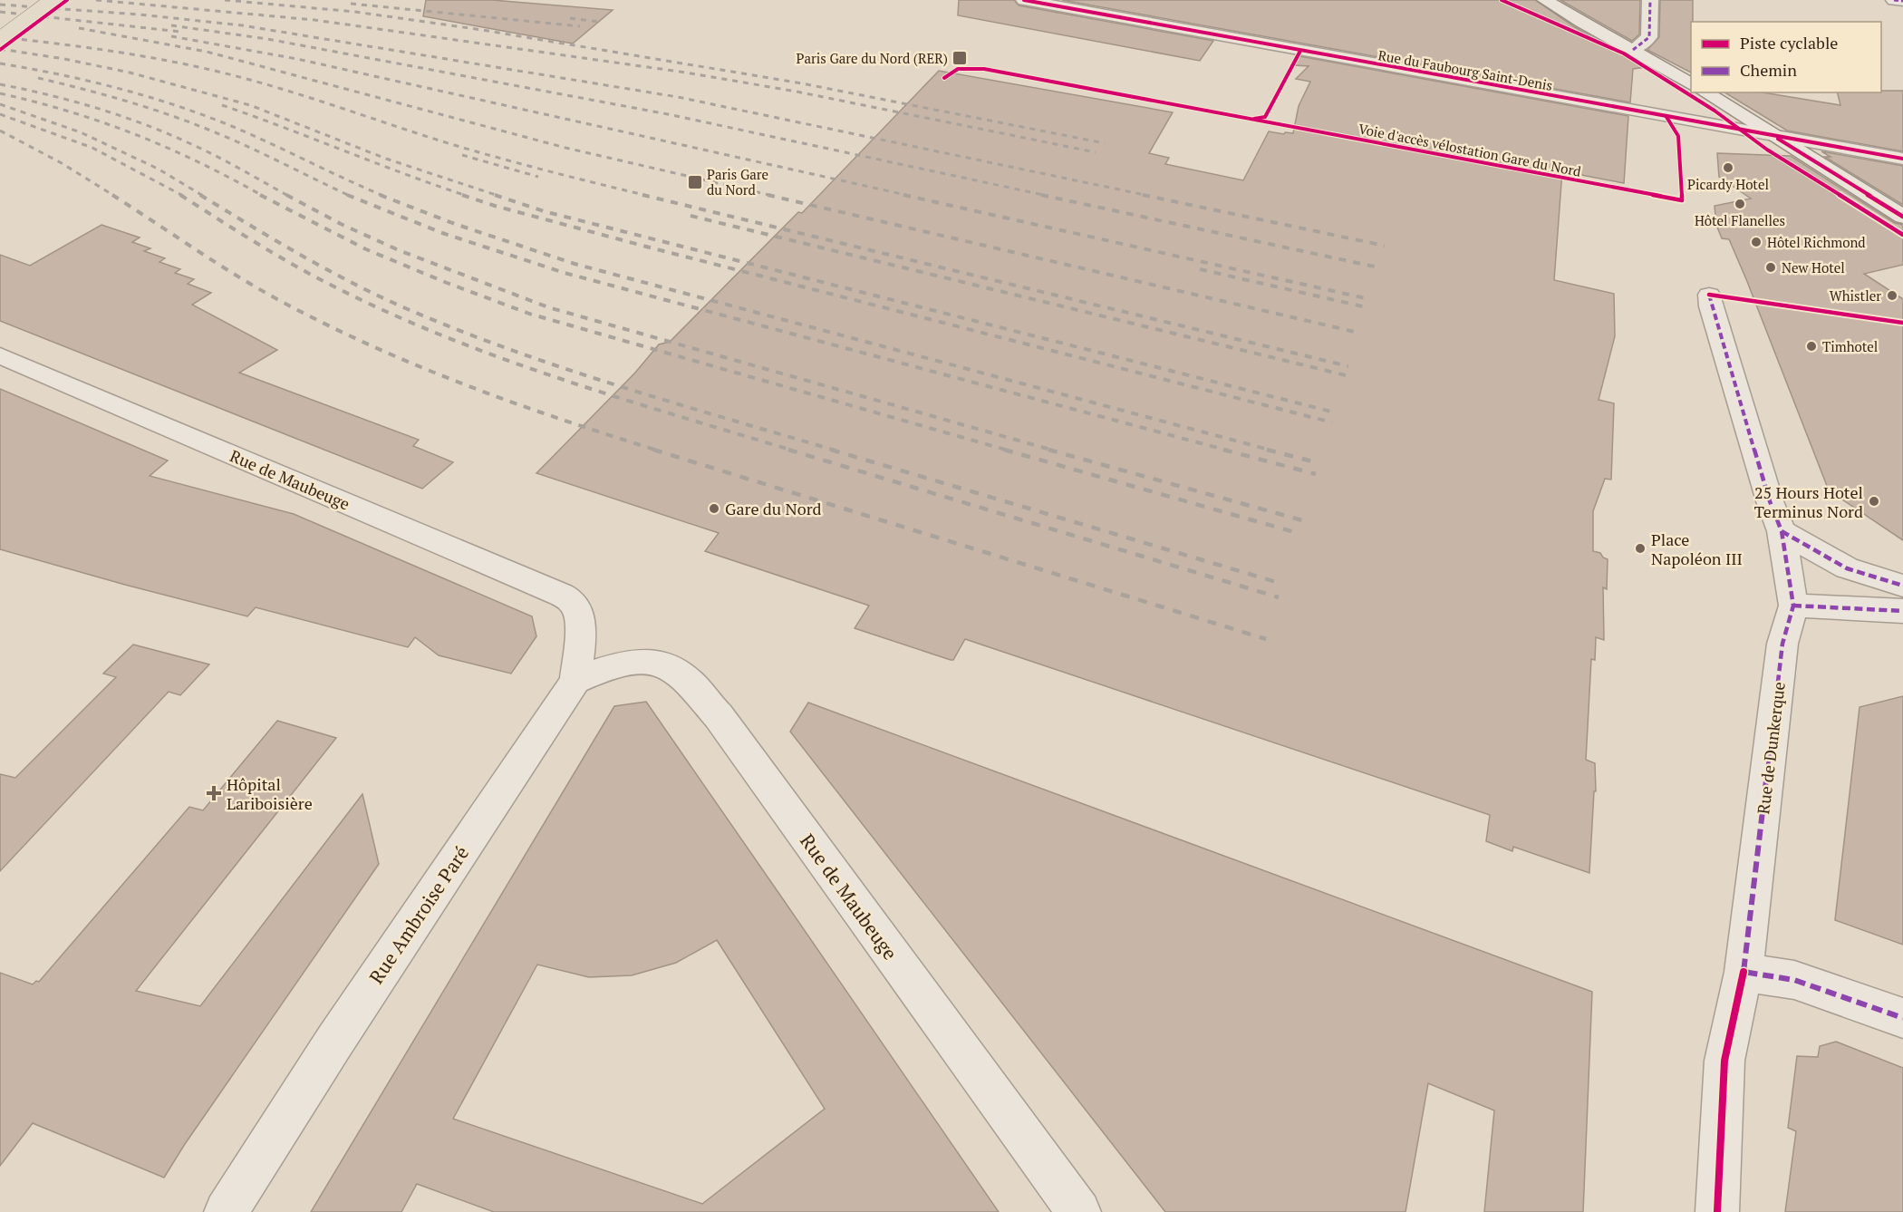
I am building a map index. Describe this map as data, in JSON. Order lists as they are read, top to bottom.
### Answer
{
  "streets": {
    "street": [
      "Rue du Faubourg Saint-Denis",
      "Rue de Maubeuge",
      "Rue de Dunkerque",
      "Rue Ambroise Paré"
    ],
    "cycle path": ["Voie d'accès vélostation Gare du Nord"]
  },
  "crossings": [
    ["Rue de Maubeuge", "Rue Ambroise Paré"]
  ],
  "places": {
    "transit": ["Paris Gare du Nord (RER)", "Paris Gare du Nord"],
    "other": [
      "Picardy Hotel",
      "Hôtel Flanelles",
      "Hôtel Richmond",
      "New Hotel",
      "Whistler",
      "Timhotel",
      "25 Hours Hotel Terminus Nord",
      "Gare du Nord",
      "Place Napoléon III"
    ],
    "health": ["Hôpital Lariboisière"]
  },
  "legend": ["Piste cyclable", "Chemin"]
}
